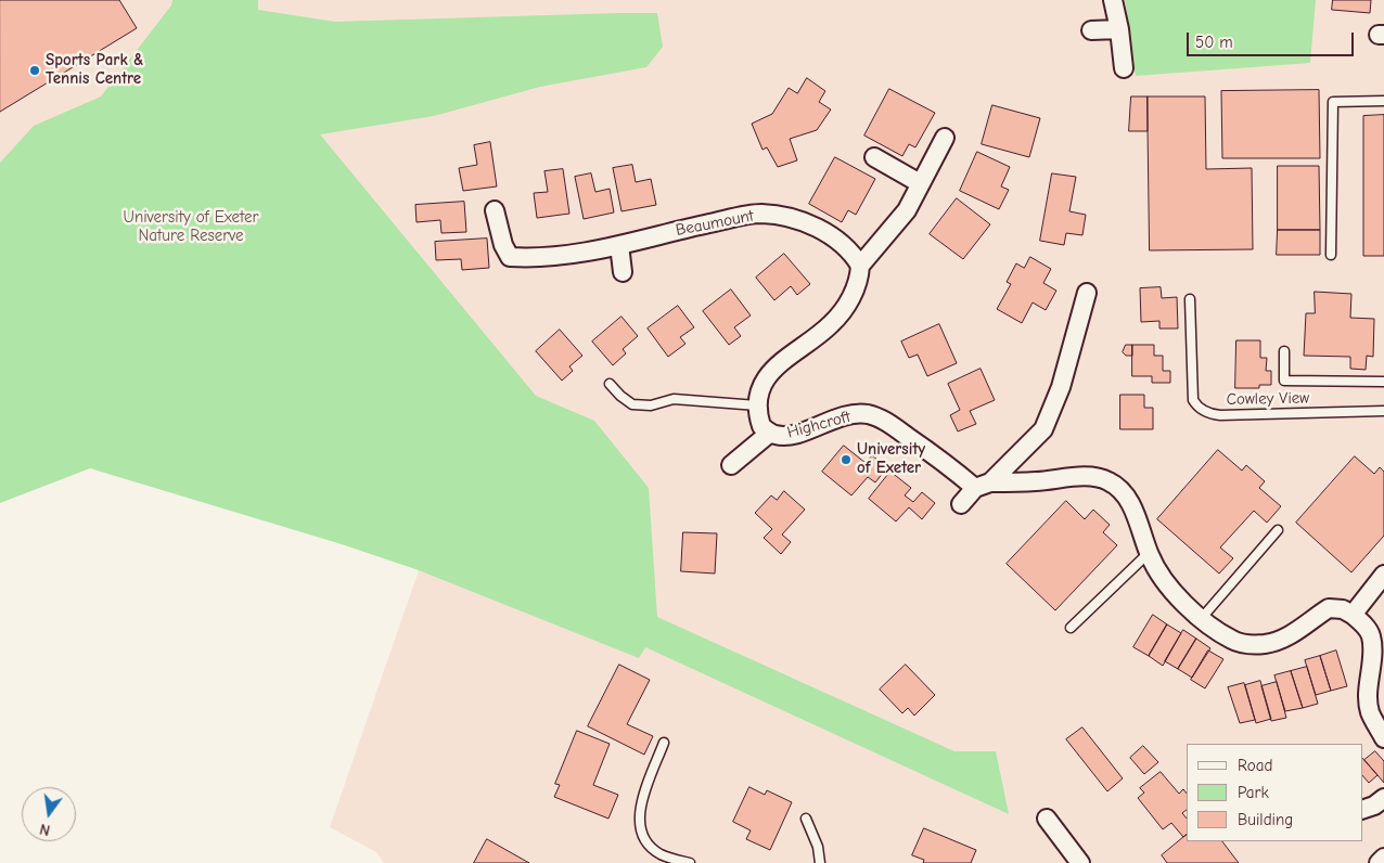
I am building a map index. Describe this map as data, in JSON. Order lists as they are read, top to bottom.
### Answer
{
  "streets": {
    "street": ["Beaumount", "Highcroft"],
    "lane": ["Cowley View"]
  },
  "parks": ["University of Exeter Nature Reserve"],
  "places": ["Sports Park & Tennis Centre", "University of Exeter"],
  "legend": ["Road", "Park", "Building"],
  "scale_bar": "50 m",
  "north": "bottom"
}
